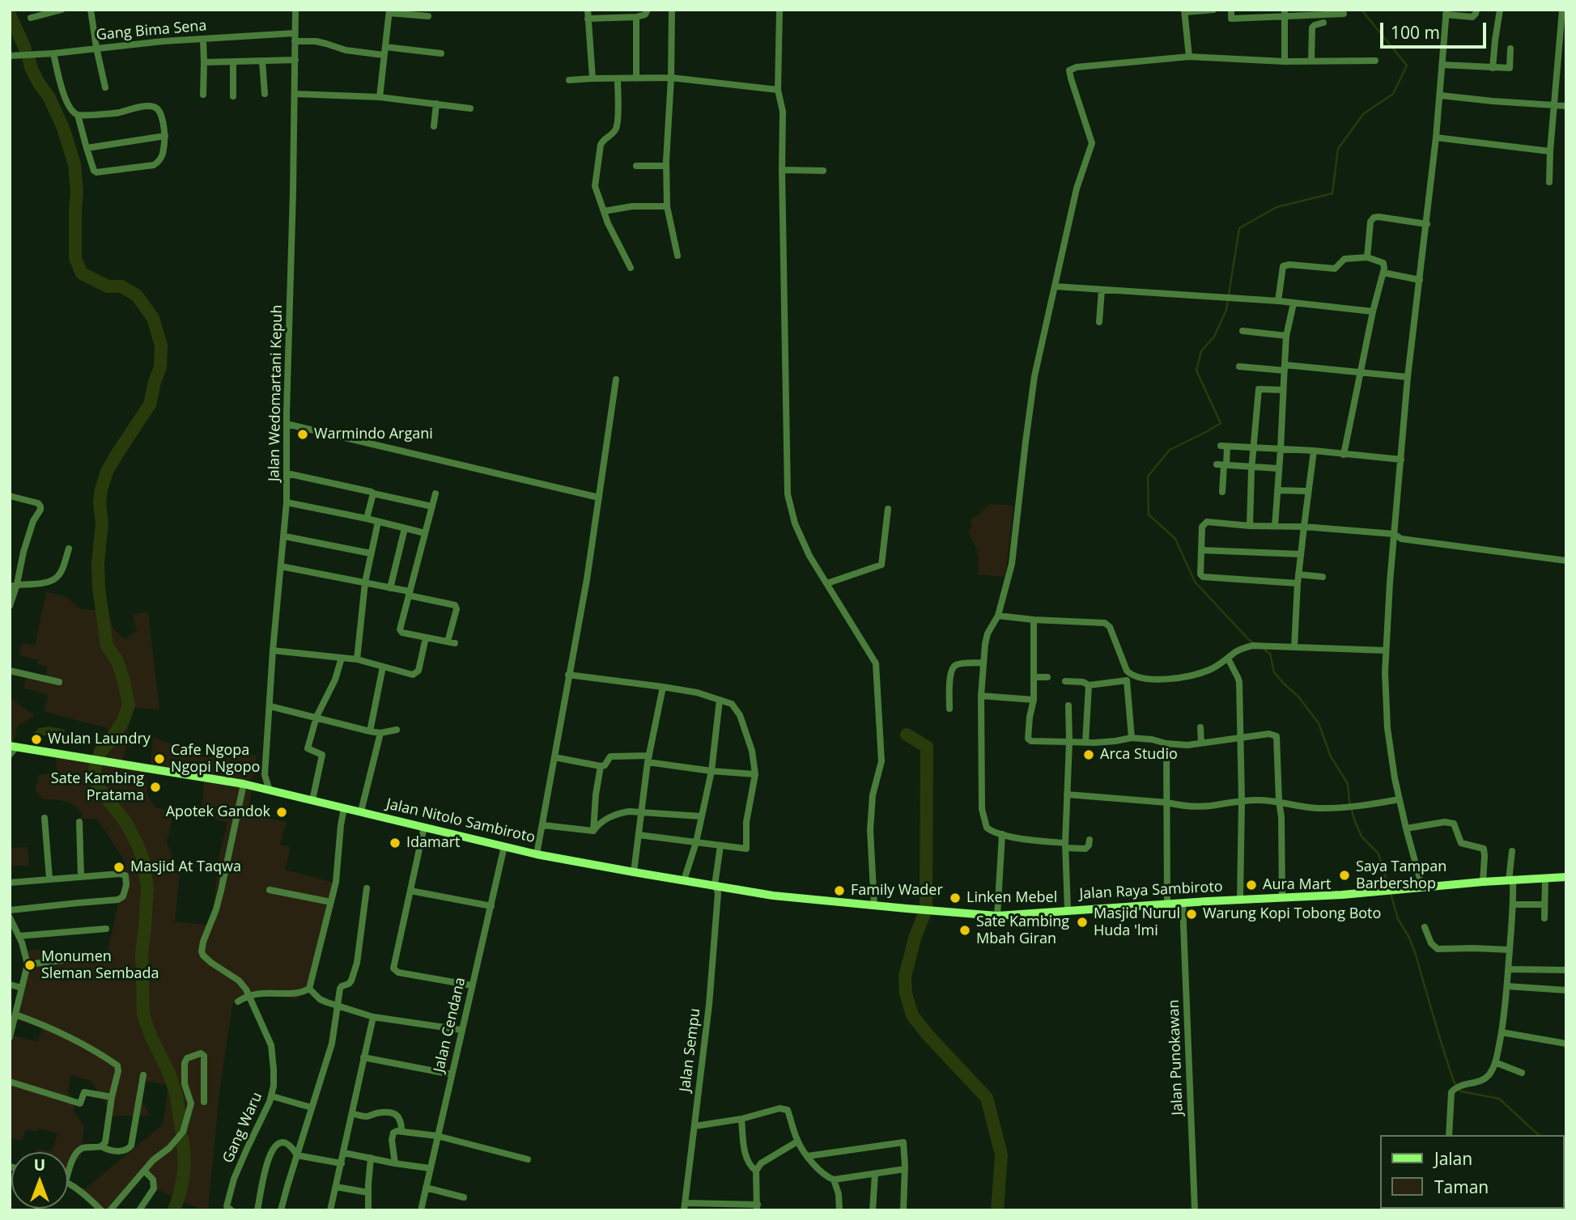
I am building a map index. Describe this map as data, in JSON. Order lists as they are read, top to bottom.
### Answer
{
  "streets": {
    "street": [
      "Gang Bima Sena",
      "Jalan Wedomartani Kepuh",
      "Jalan Nitolo Sambiroto",
      "Jalan Raya Sambiroto",
      "Jalan Cendana",
      "Jalan Sempu",
      "Jalan Punokawan",
      "Gang Waru"
    ]
  },
  "crossings": [
    ["Gang Bima Sena", "Jalan Wedomartani Kepuh"],
    ["Jalan Wedomartani Kepuh", "Jalan Nitolo Sambiroto"],
    ["Jalan Nitolo Sambiroto", "Jalan Raya Sambiroto"],
    ["Jalan Nitolo Sambiroto", "Jalan Cendana"],
    ["Jalan Nitolo Sambiroto", "Jalan Sempu"],
    ["Jalan Nitolo Sambiroto", "Gang Waru"],
    ["Jalan Raya Sambiroto", "Jalan Punokawan"]
  ],
  "places": [
    "Warmindo Argani",
    "Wulan Laundry",
    "Arca Studio",
    "Cafe Ngopa Ngopi Ngopo",
    "Sate Kambing Pratama",
    "Apotek Gandok",
    "Idamart",
    "Masjid At Taqwa",
    "Saya Tampan Barbershop",
    "Aura Mart",
    "Family Wader",
    "Linken Mebel",
    "Warung Kopi Tobong Boto",
    "Masjid Nurul Huda 'lmi",
    "Sate Kambing Mbah Giran",
    "Monumen Sleman Sembada"
  ],
  "legend": ["Jalan", "Taman"],
  "scale_bar": "100 m",
  "north": "top"
}
